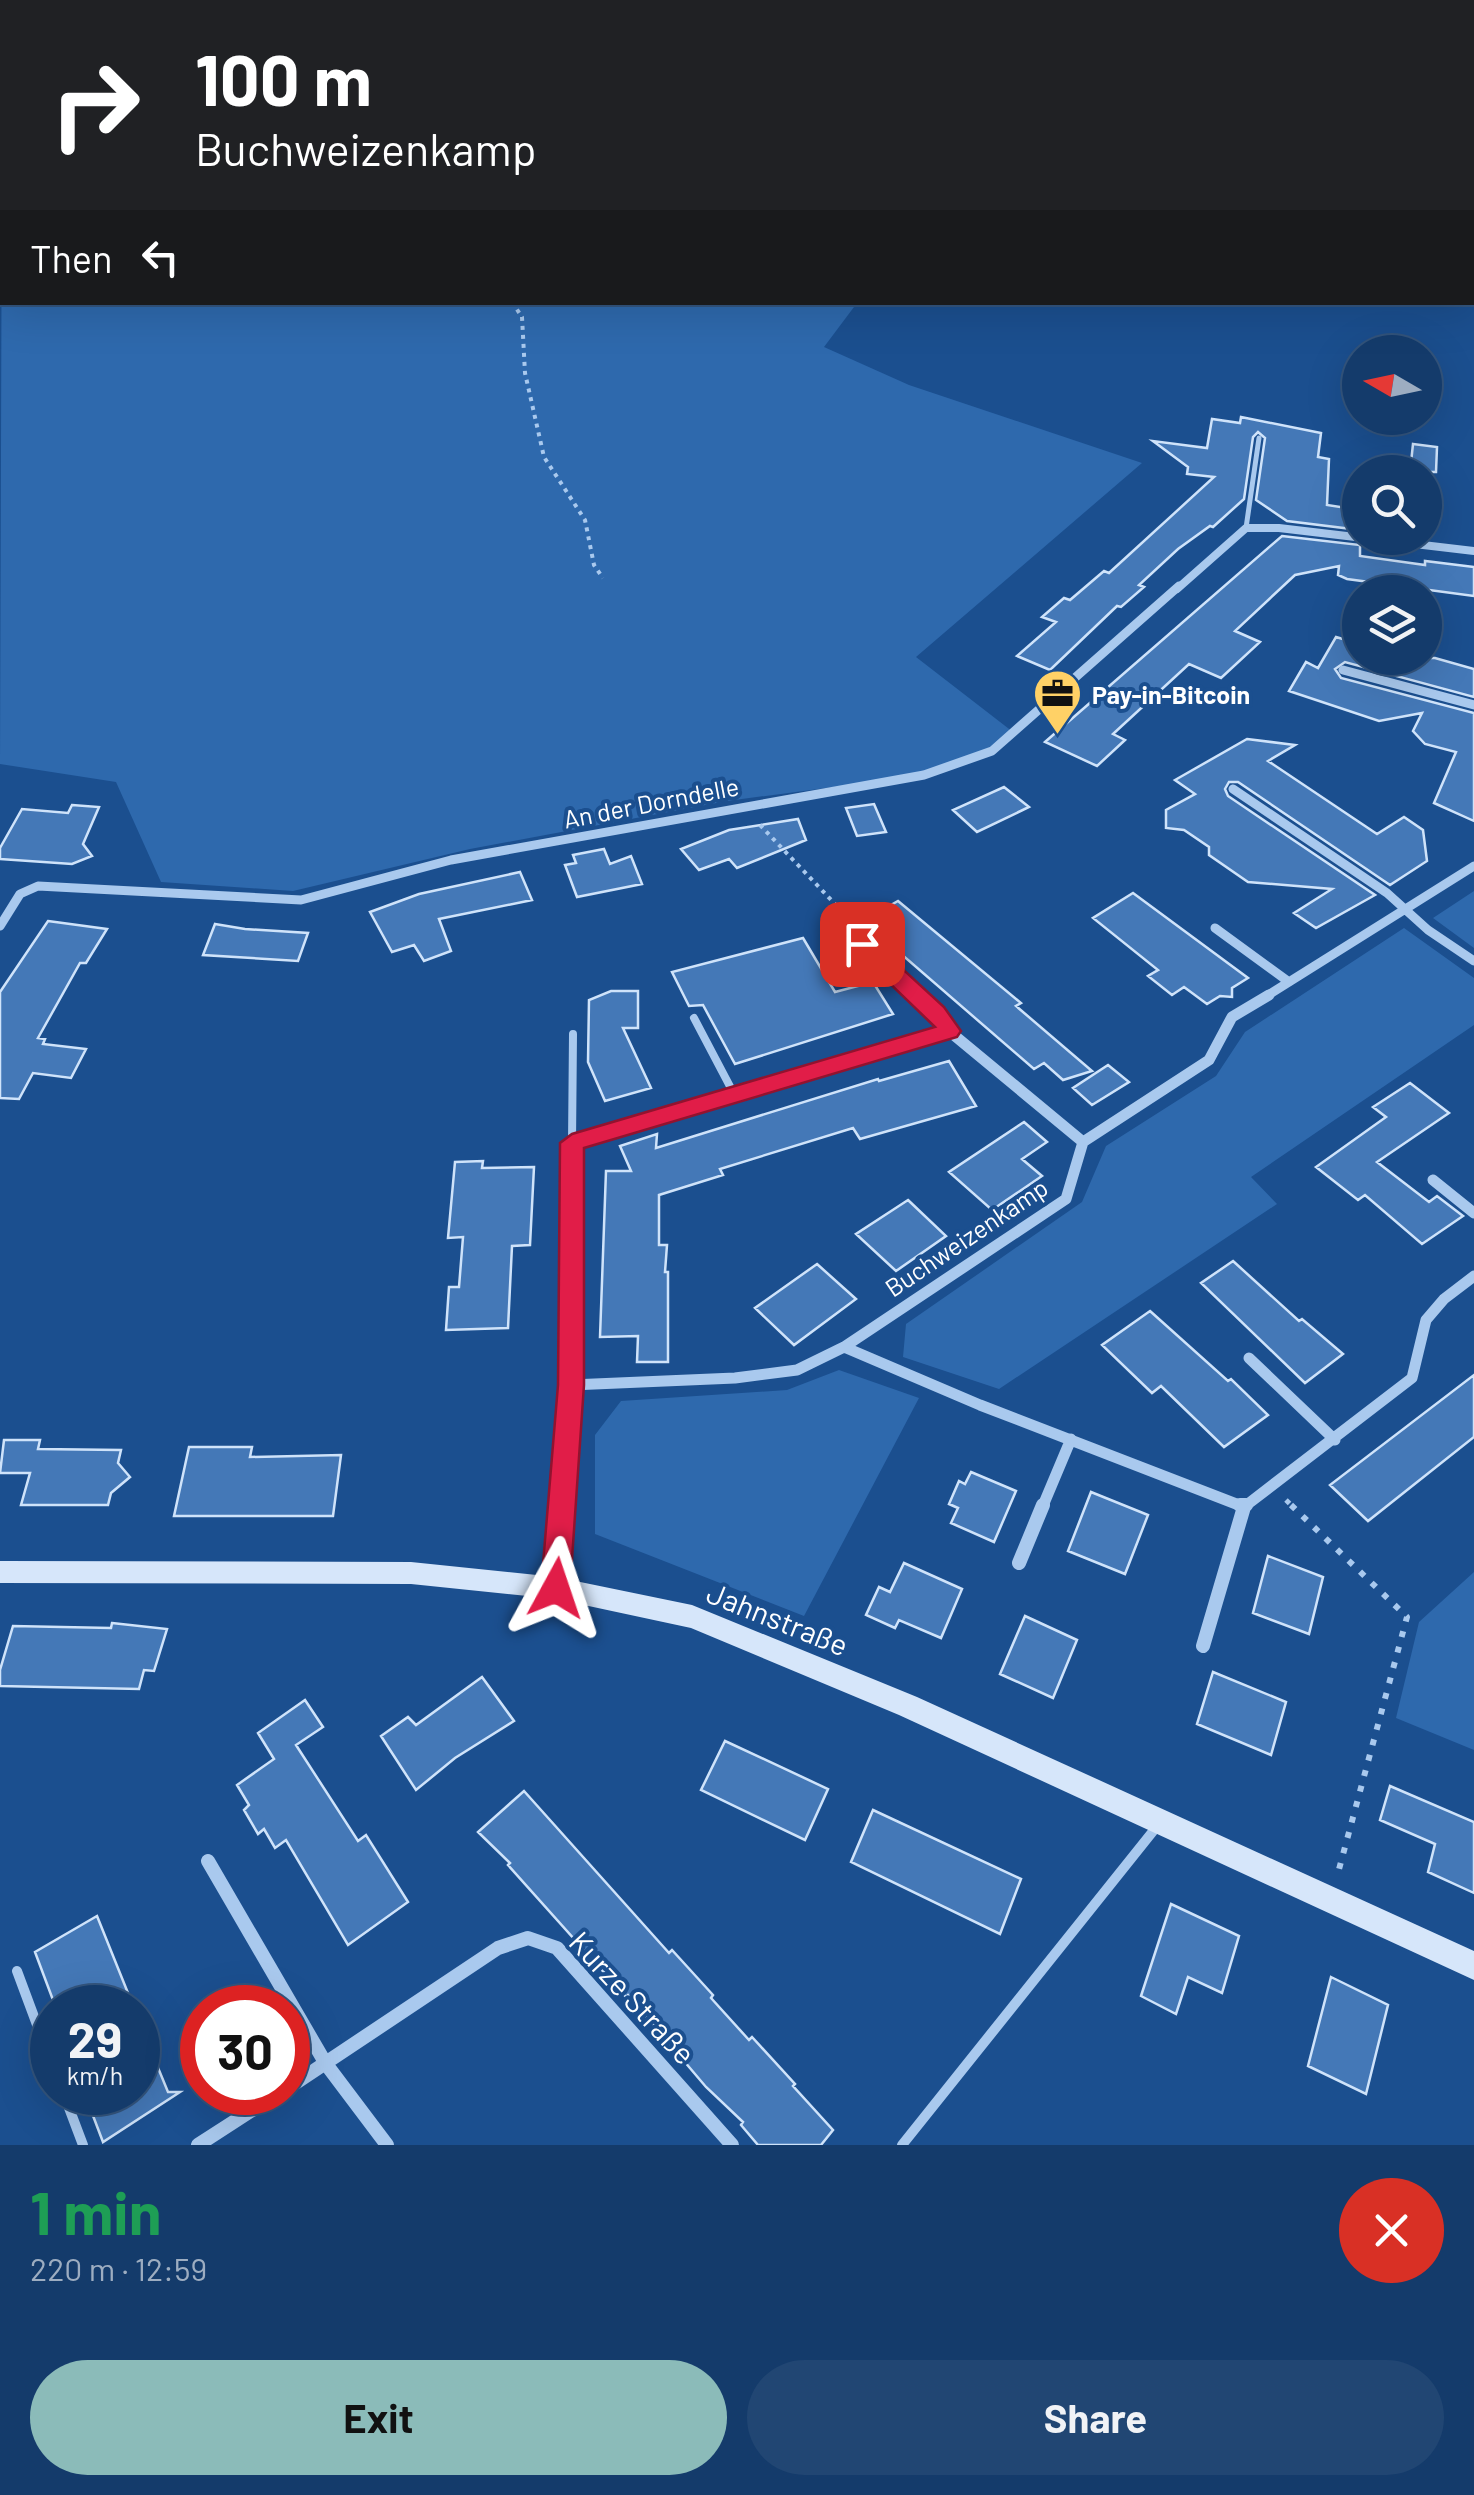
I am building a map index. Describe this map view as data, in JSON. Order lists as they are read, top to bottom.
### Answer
{
  "streets": {
    "main road": ["Jahnstraße"],
    "street": ["An der Dorndelle", "Buchweizenkamp", "Kurze Straße"]
  },
  "places": {
    "office": ["Pay-in-Bitcoin"]
  },
  "north": "left",
  "page": {
    "turn": ["100 m", "Buchweizenkamp"],
    "then": "Then",
    "speed": "29 km/h",
    "limit": "30",
    "heading": ["1 min", "220 m · 12:59"],
    "buttons": ["Exit", "Share"]
  }
}
